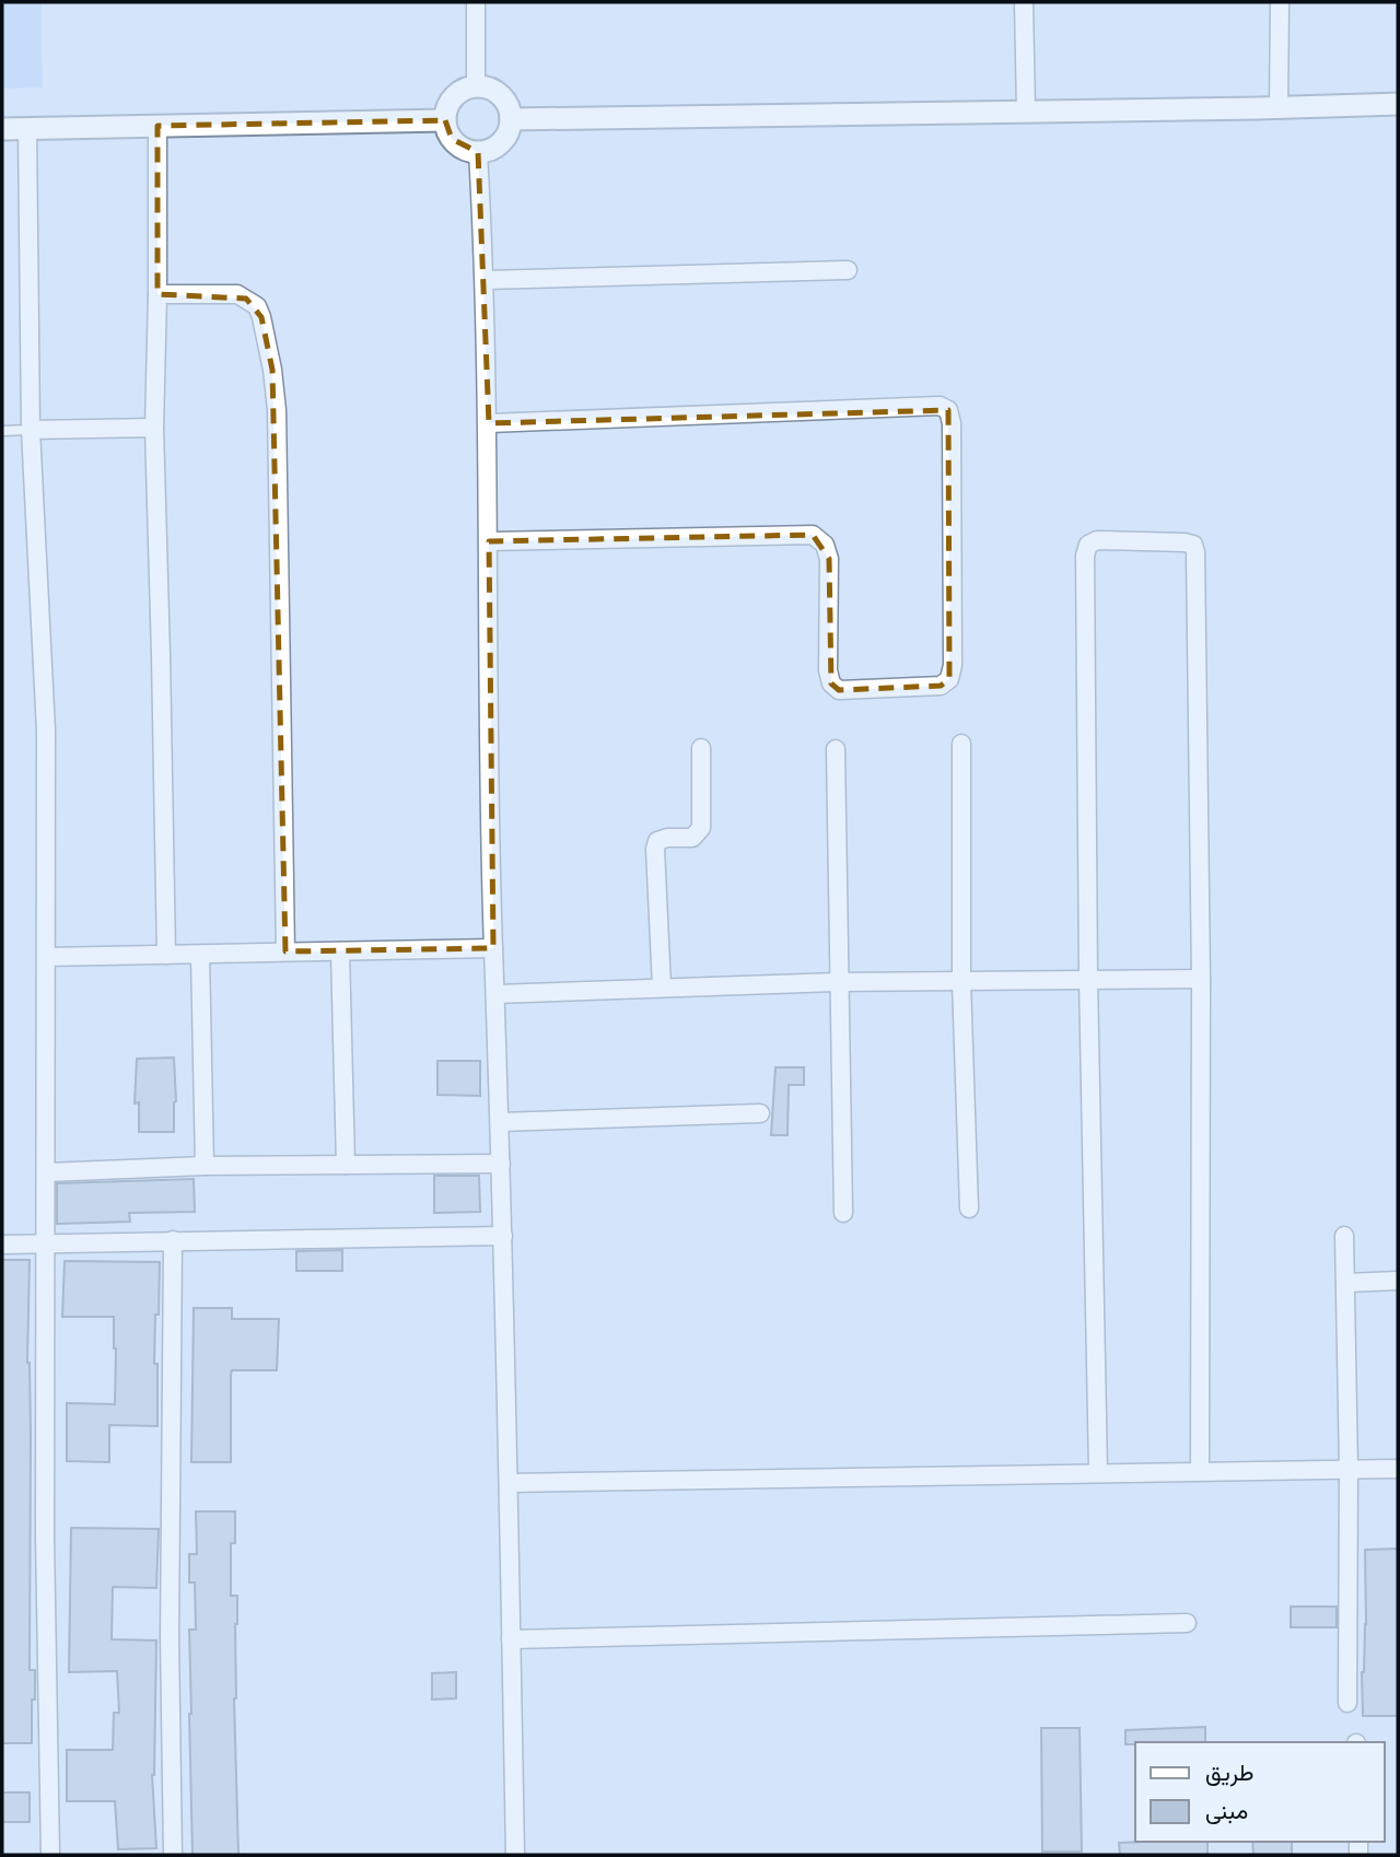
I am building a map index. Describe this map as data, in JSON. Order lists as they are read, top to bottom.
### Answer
{
  "legend": ["طريق", "مبنى"]
}
